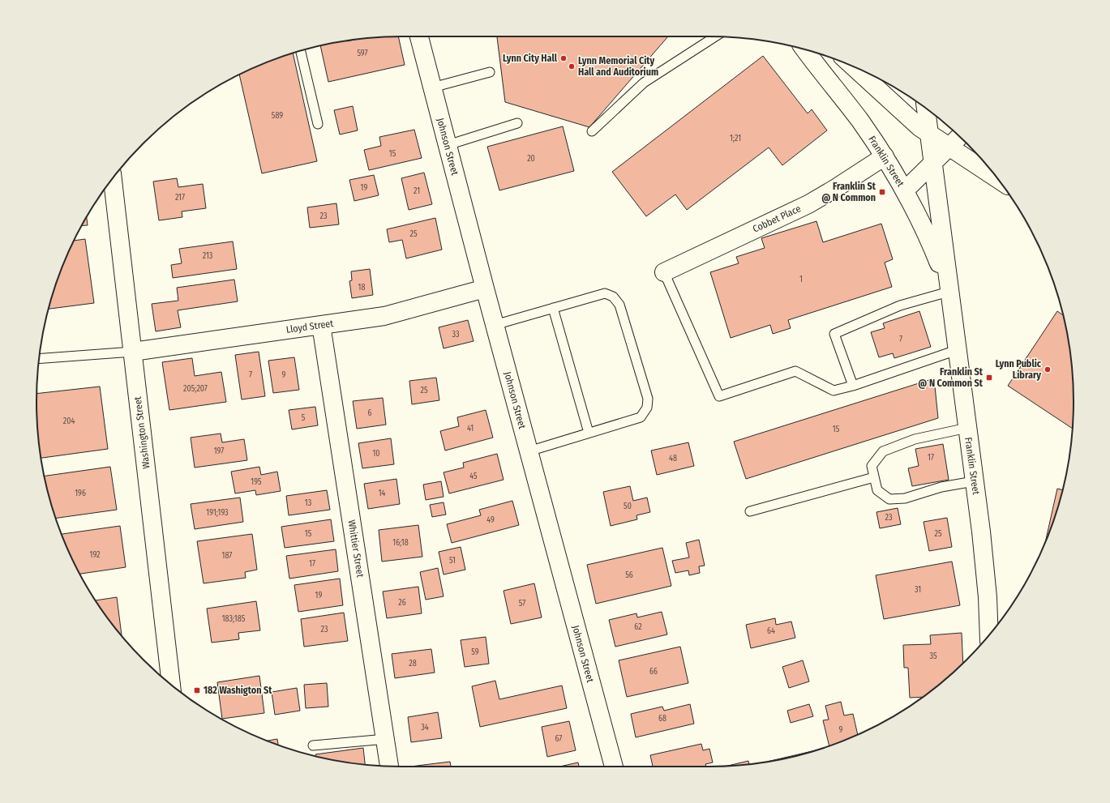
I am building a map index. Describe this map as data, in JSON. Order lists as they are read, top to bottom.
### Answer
{
  "streets": {
    "street": [
      "Johnson Street",
      "Franklin Street",
      "Cobbet Place",
      "Lloyd Street",
      "Washington Street",
      "Whittier Street"
    ]
  },
  "crossings": [
    ["Johnson Street", "Lloyd Street"],
    ["Franklin Street", "Cobbet Place"],
    ["Lloyd Street", "Washington Street"],
    ["Lloyd Street", "Whittier Street"]
  ],
  "places": {
    "other": ["Lynn City Hall", "Lynn Memorial City Hall and Auditorium", "Lynn Public Library"],
    "transit": ["Franklin St @ N Common", "Franklin St @ N Common St", "182 Washigton St"]
  },
  "house_numbers": [
    "597",
    "589",
    "1;21",
    "15",
    "20",
    "19",
    "21",
    "217",
    "23",
    "25",
    "213",
    "1",
    "18",
    "33",
    "7",
    "7",
    "9",
    "205;207",
    "25",
    "6",
    "5",
    "204",
    "41",
    "15",
    "197",
    "10",
    "17",
    "48",
    "45",
    "195",
    "196",
    "14",
    "13",
    "50",
    "191;193",
    "23",
    "49",
    "15",
    "25",
    "16;18",
    "192",
    "187",
    "51",
    "17",
    "56",
    "31",
    "19",
    "26",
    "57",
    "183;185",
    "62",
    "23",
    "64",
    "59",
    "35",
    "28",
    "66",
    "68",
    "34",
    "9",
    "67"
  ]
}
